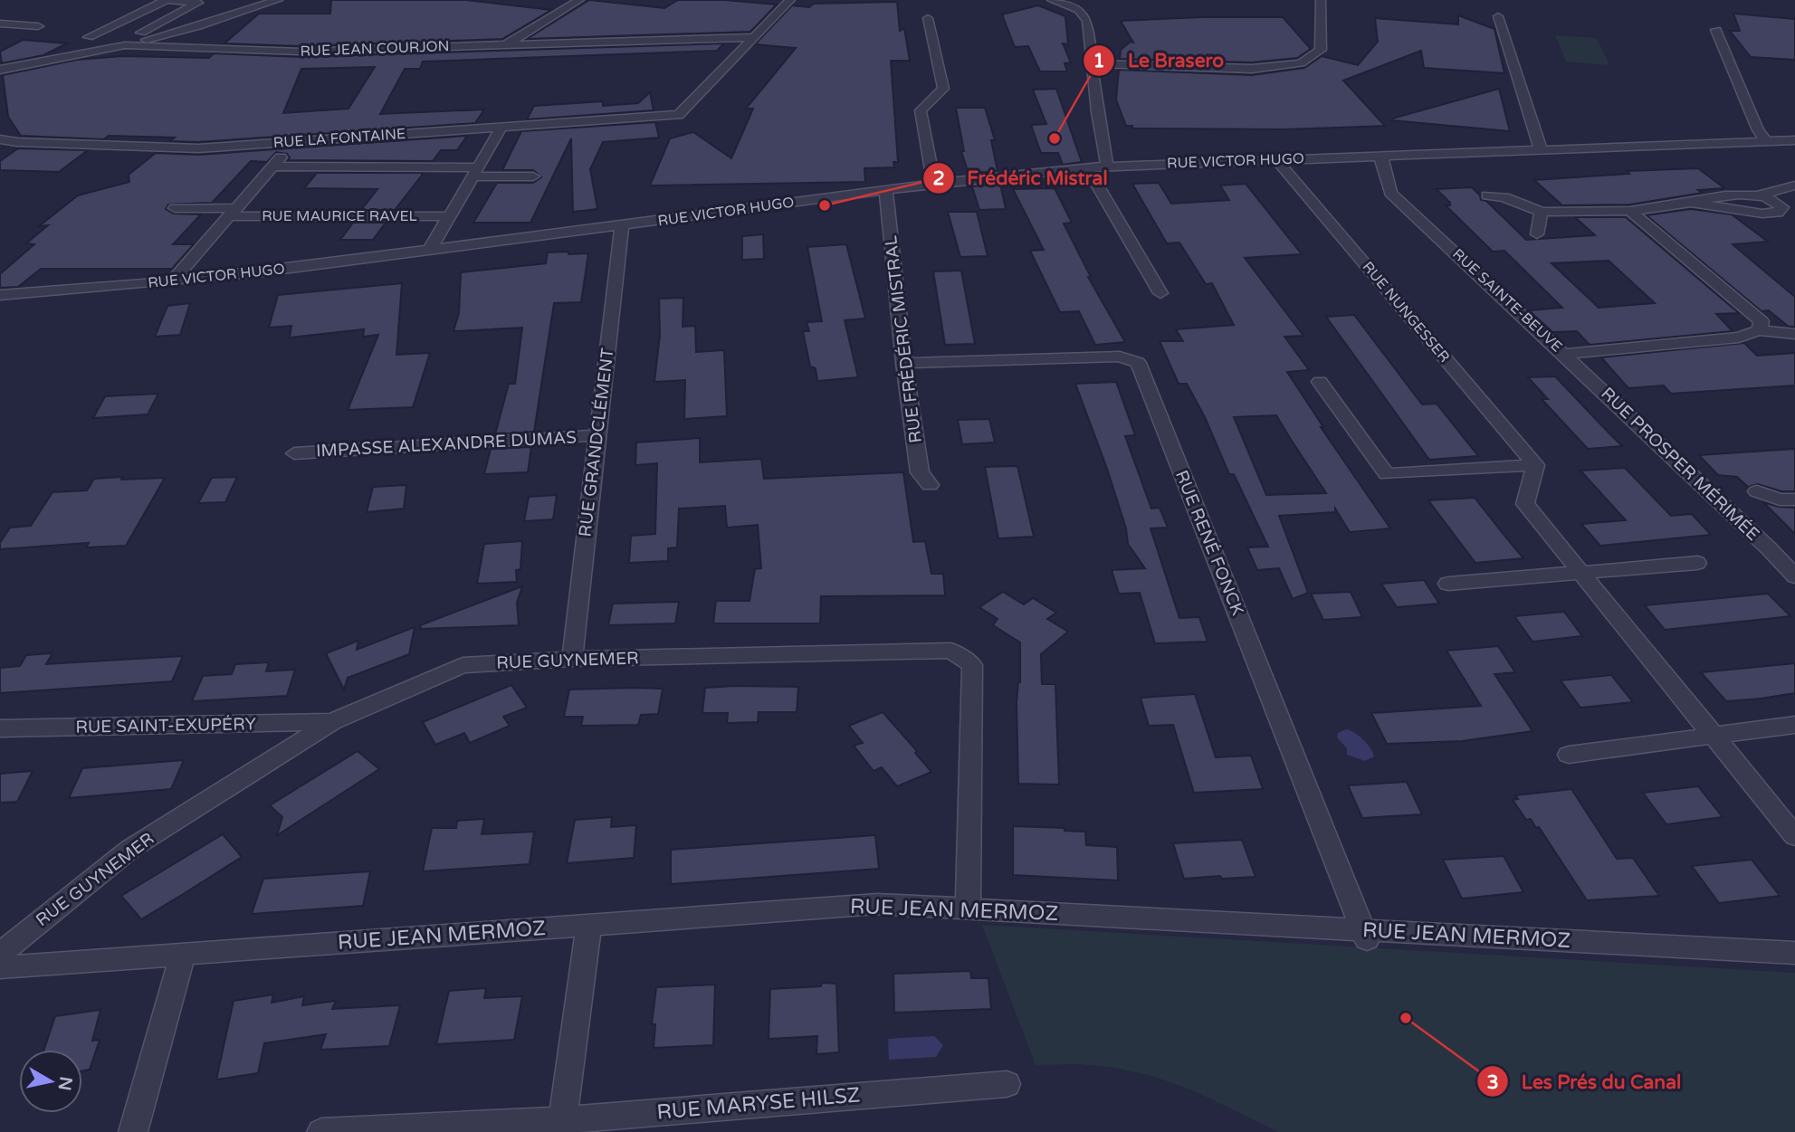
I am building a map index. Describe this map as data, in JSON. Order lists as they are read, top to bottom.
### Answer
{
  "streets": {
    "street": [
      "RUE JEAN COURJON",
      "RUE LA FONTAINE",
      "RUE VICTOR HUGO",
      "RUE MAURICE RAVEL",
      "RUE SAINTE-BEUVE",
      "RUE NUNGESSER",
      "RUE FRÉDÉRIC MISTRAL",
      "RUE GRANDCLÉMENT",
      "IMPASSE ALEXANDRE DUMAS",
      "RUE PROSPER MÉRIMÉE",
      "RUE RENÉ FONCK",
      "RUE GUYNEMER",
      "RUE SAINT-EXUPÉRY",
      "RUE JEAN MERMOZ",
      "RUE MARYSE HILSZ"
    ]
  },
  "crossings": [
    ["RUE JEAN COURJON", "RUE LA FONTAINE"],
    ["RUE VICTOR HUGO", "RUE SAINTE-BEUVE"],
    ["RUE VICTOR HUGO", "RUE NUNGESSER"],
    ["RUE VICTOR HUGO", "RUE FRÉDÉRIC MISTRAL"],
    ["RUE VICTOR HUGO", "RUE GRANDCLÉMENT"],
    ["RUE SAINTE-BEUVE", "RUE PROSPER MÉRIMÉE"],
    ["RUE FRÉDÉRIC MISTRAL", "RUE RENÉ FONCK"],
    ["RUE GRANDCLÉMENT", "IMPASSE ALEXANDRE DUMAS"],
    ["RUE GRANDCLÉMENT", "RUE GUYNEMER"],
    ["RUE RENÉ FONCK", "RUE JEAN MERMOZ"],
    ["RUE GUYNEMER", "RUE SAINT-EXUPÉRY"],
    ["RUE GUYNEMER", "RUE JEAN MERMOZ"]
  ],
  "places": ["Le Brasero", "Frédéric Mistral", "Les Prés du Canal"],
  "north": "right"
}
